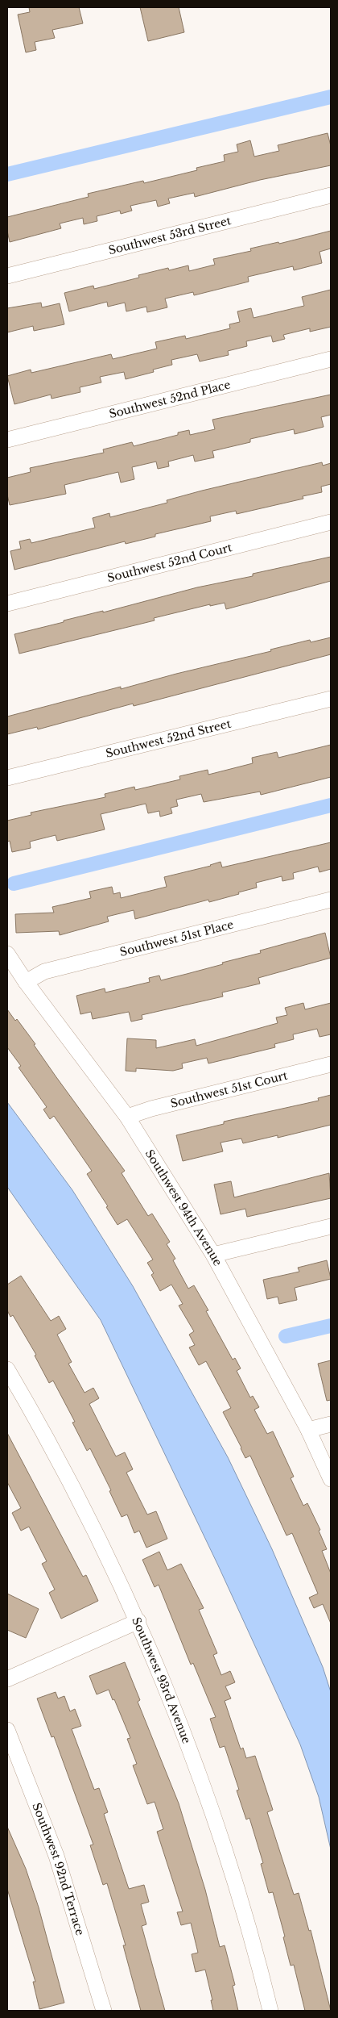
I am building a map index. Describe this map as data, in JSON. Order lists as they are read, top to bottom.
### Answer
{
  "streets": {
    "street": [
      "Southwest 53rd Street",
      "Southwest 52nd Place",
      "Southwest 52nd Court",
      "Southwest 52nd Street",
      "Southwest 51st Place",
      "Southwest 51st Court",
      "Southwest 94th Avenue",
      "Southwest 93rd Avenue",
      "Southwest 92nd Terrace"
    ]
  },
  "crossings": [
    ["Southwest 51st Place", "Southwest 94th Avenue"],
    ["Southwest 51st Court", "Southwest 94th Avenue"]
  ]
}
